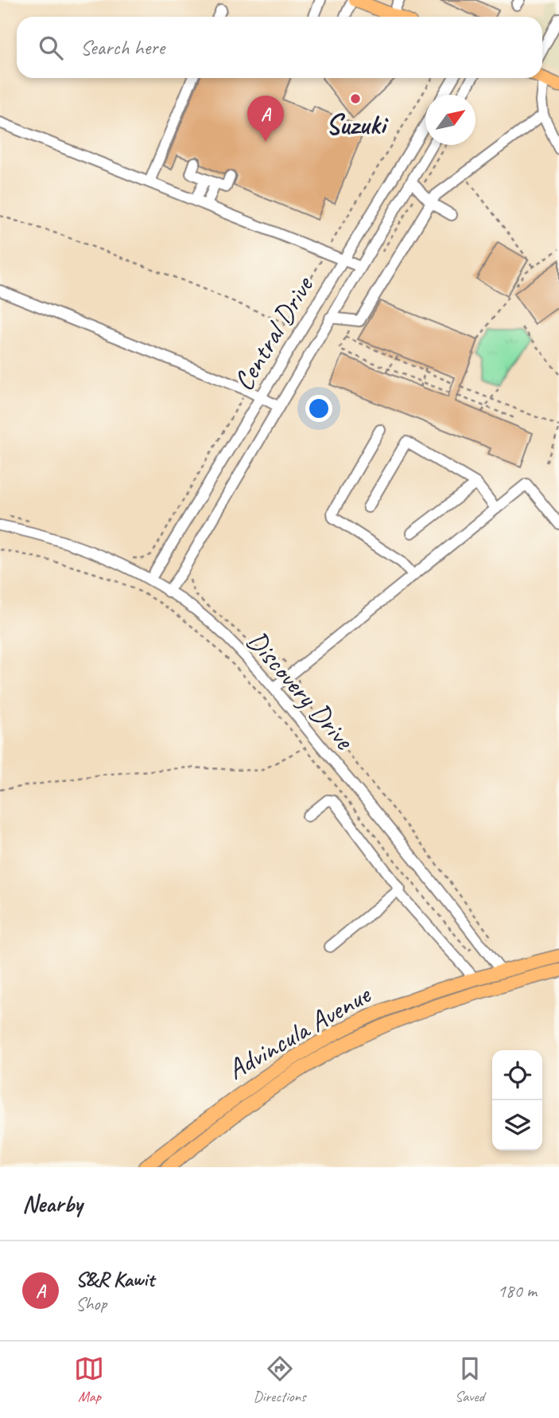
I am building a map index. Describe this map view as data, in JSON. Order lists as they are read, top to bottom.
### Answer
{
  "streets": {
    "main road": ["Advincula Avenue"],
    "street": ["Central Drive", "Discovery Drive"]
  },
  "crossings": [
    ["Central Drive", "Discovery Drive"],
    ["Discovery Drive", "Advincula Avenue"]
  ],
  "places": ["Suzuki"],
  "north": "top right",
  "page": {
    "search": "Search here",
    "pins": "A",
    "heading": "Nearby",
    "list": [
      {
        "mark": "A",
        "name": "S&R Kawit",
        "note": "Shop",
        "value": "180 m"
      }
    ],
    "nav": ["Map", "Directions", "Saved"]
  }
}
